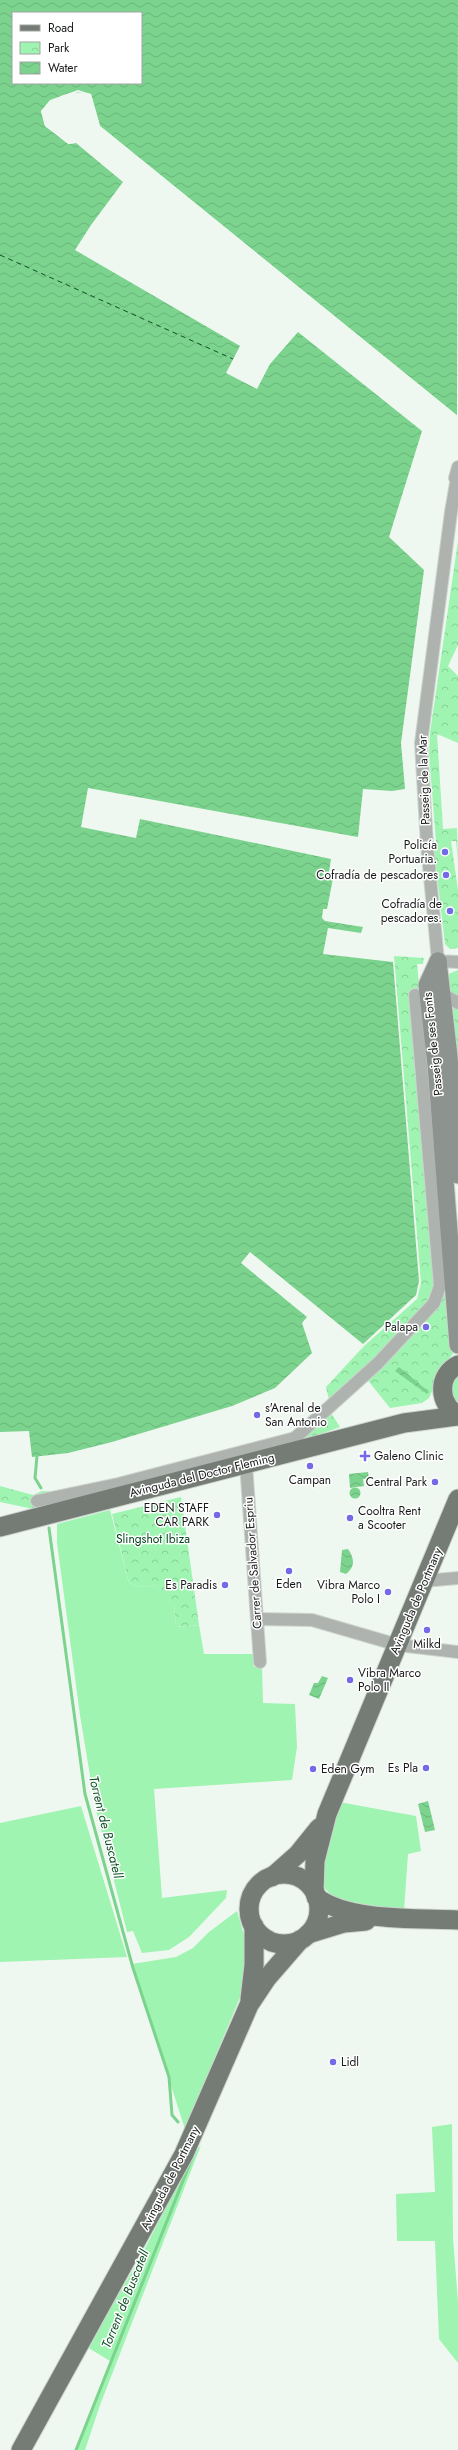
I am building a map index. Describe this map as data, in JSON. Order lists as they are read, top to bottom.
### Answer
{
  "streets": {
    "main road": ["Avinguda del Doctor Fleming", "Avinguda de Portmany"],
    "street": ["Passeig de la Mar", "Passeig de ses Fonts", "Carrer de Salvador Espriu"]
  },
  "crossings": [
    ["Passeig de la Mar", "Passeig de ses Fonts"],
    ["Avinguda del Doctor Fleming", "Carrer de Salvador Espriu"]
  ],
  "water": ["Torrent de Buscatell"],
  "parks": ["Slingshot Ibiza"],
  "places": {
    "other": [
      "Policía Portuaria.",
      "Cofradía de pescadores",
      "Cofradía de pescadores.",
      "Palapa",
      "s'Arenal de San Antonio",
      "Campan",
      "Central Park",
      "EDEN STAFF CAR PARK",
      "Cooltra Rent a Scooter",
      "Eden",
      "Es Paradis",
      "Vibra Marco Polo I",
      "Milkd",
      "Vibra Marco Polo II",
      "Es Pla",
      "Eden Gym",
      "Lidl"
    ],
    "health": ["Galeno Clinic"]
  },
  "legend": ["Road", "Park", "Water"]
}
